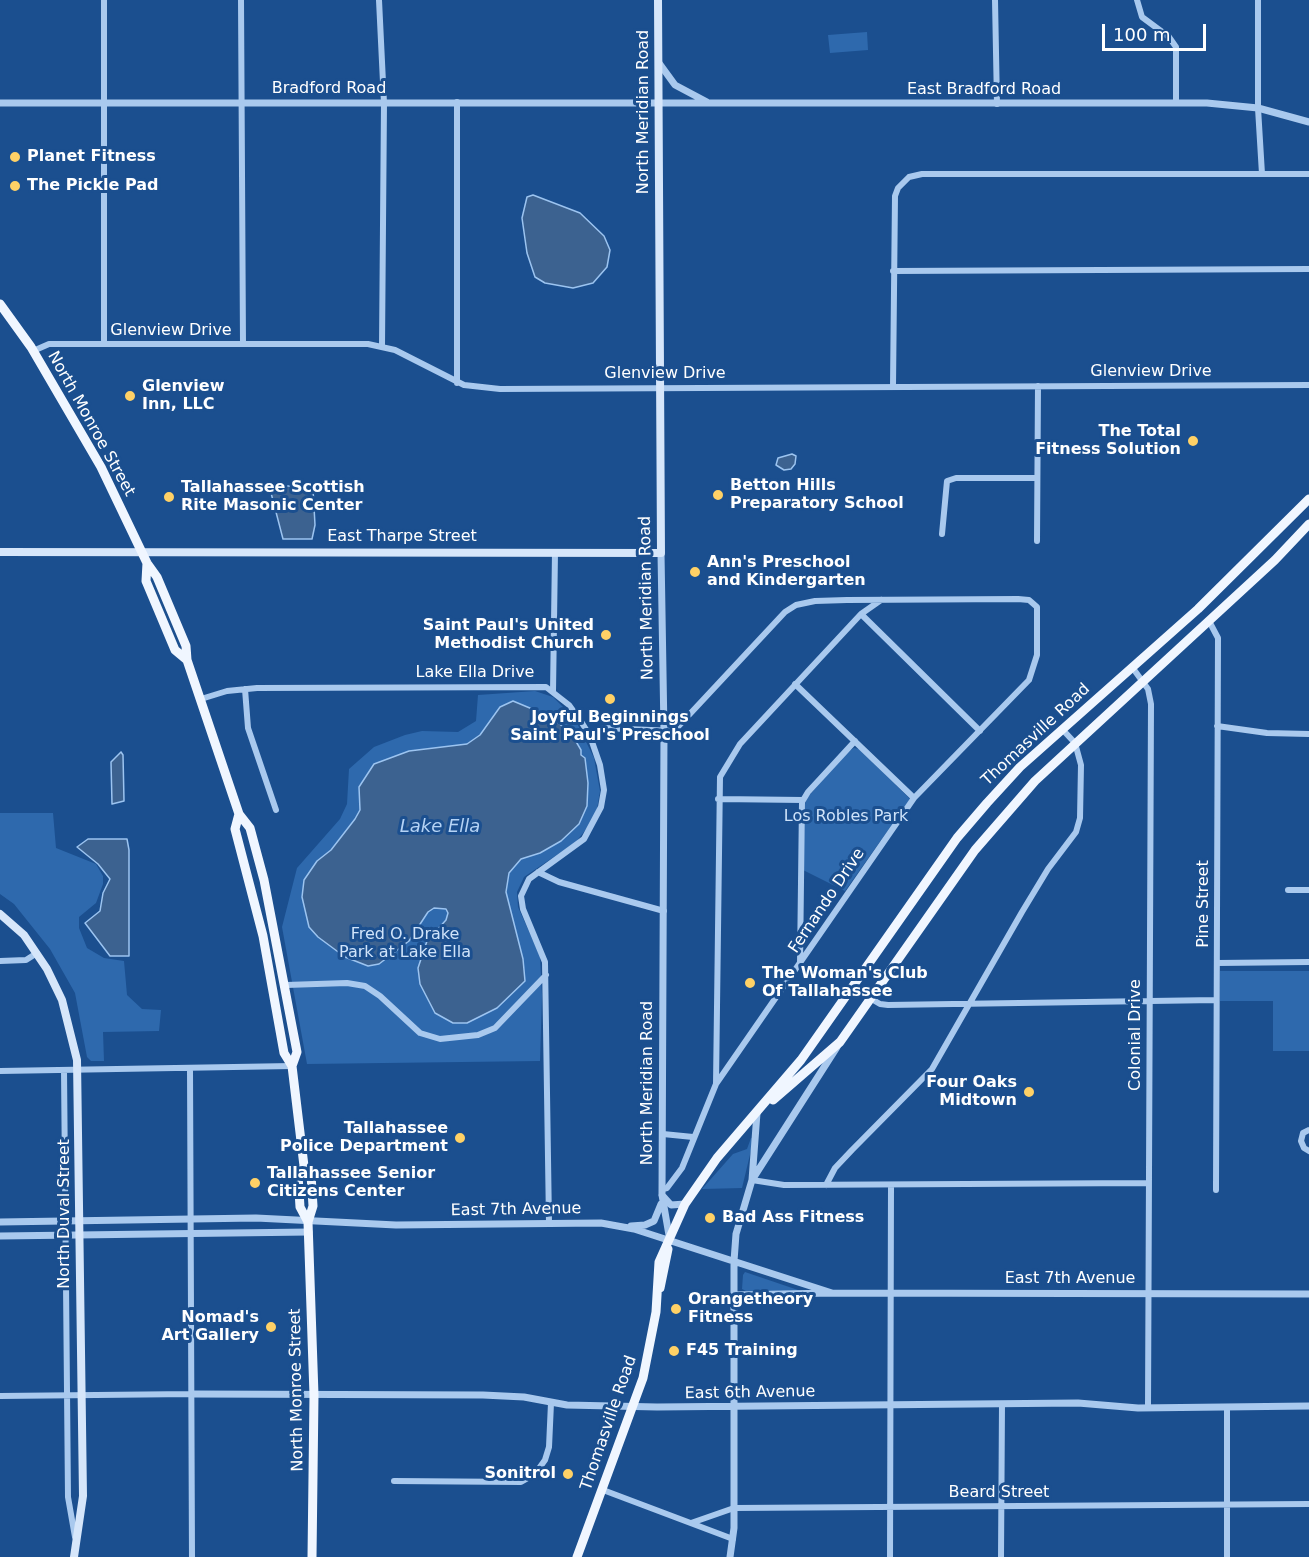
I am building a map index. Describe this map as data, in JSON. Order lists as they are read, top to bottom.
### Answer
{
  "streets": {
    "main road": [
      "North Meridian Road",
      "North Monroe Street",
      "East Tharpe Street",
      "Thomasville Road",
      "North Duval Street"
    ],
    "street": [
      "Bradford Road",
      "East Bradford Road",
      "Glenview Drive",
      "Lake Ella Drive",
      "Fernando Drive",
      "Pine Street",
      "Colonial Drive",
      "East 7th Avenue",
      "East 6th Avenue",
      "Beard Street"
    ]
  },
  "crossings": [
    ["Bradford Road", "East Bradford Road"],
    ["Bradford Road", "North Meridian Road"],
    ["East Bradford Road", "North Meridian Road"],
    ["North Meridian Road", "Glenview Drive"],
    ["North Meridian Road", "East Tharpe Street"],
    ["North Meridian Road", "Thomasville Road"],
    ["North Meridian Road", "Fernando Drive"],
    ["North Meridian Road", "East 7th Avenue"],
    ["Glenview Drive", "North Monroe Street"],
    ["North Monroe Street", "East Tharpe Street"],
    ["North Monroe Street", "Lake Ella Drive"],
    ["North Monroe Street", "East 7th Avenue"],
    ["North Monroe Street", "East 6th Avenue"],
    ["Lake Ella Drive", "East 7th Avenue"],
    ["Thomasville Road", "Pine Street"],
    ["Thomasville Road", "Colonial Drive"],
    ["Thomasville Road", "East 7th Avenue"],
    ["Thomasville Road", "East 6th Avenue"],
    ["Colonial Drive", "East 7th Avenue"],
    ["Colonial Drive", "East 6th Avenue"],
    ["East 7th Avenue", "North Duval Street"]
  ],
  "water": ["Lake Ella"],
  "parks": ["Los Robles Park", "Fred O. Drake Park at Lake Ella"],
  "places": [
    "Planet Fitness",
    "The Pickle Pad",
    "Glenview Inn, LLC",
    "The Total Fitness Solution",
    "Betton Hills Preparatory School",
    "Tallahassee Scottish Rite Masonic Center",
    "Ann's Preschool and Kindergarten",
    "Saint Paul's United Methodist Church",
    "Joyful Beginnings Saint Paul's Preschool",
    "The Woman's Club Of Tallahassee",
    "Four Oaks Midtown",
    "Tallahassee Police Department",
    "Tallahassee Senior Citizens Center",
    "Bad Ass Fitness",
    "Orangetheory Fitness",
    "Nomad's Art Gallery",
    "F45 Training",
    "Sonitrol"
  ],
  "scale_bar": "100 m"
}
